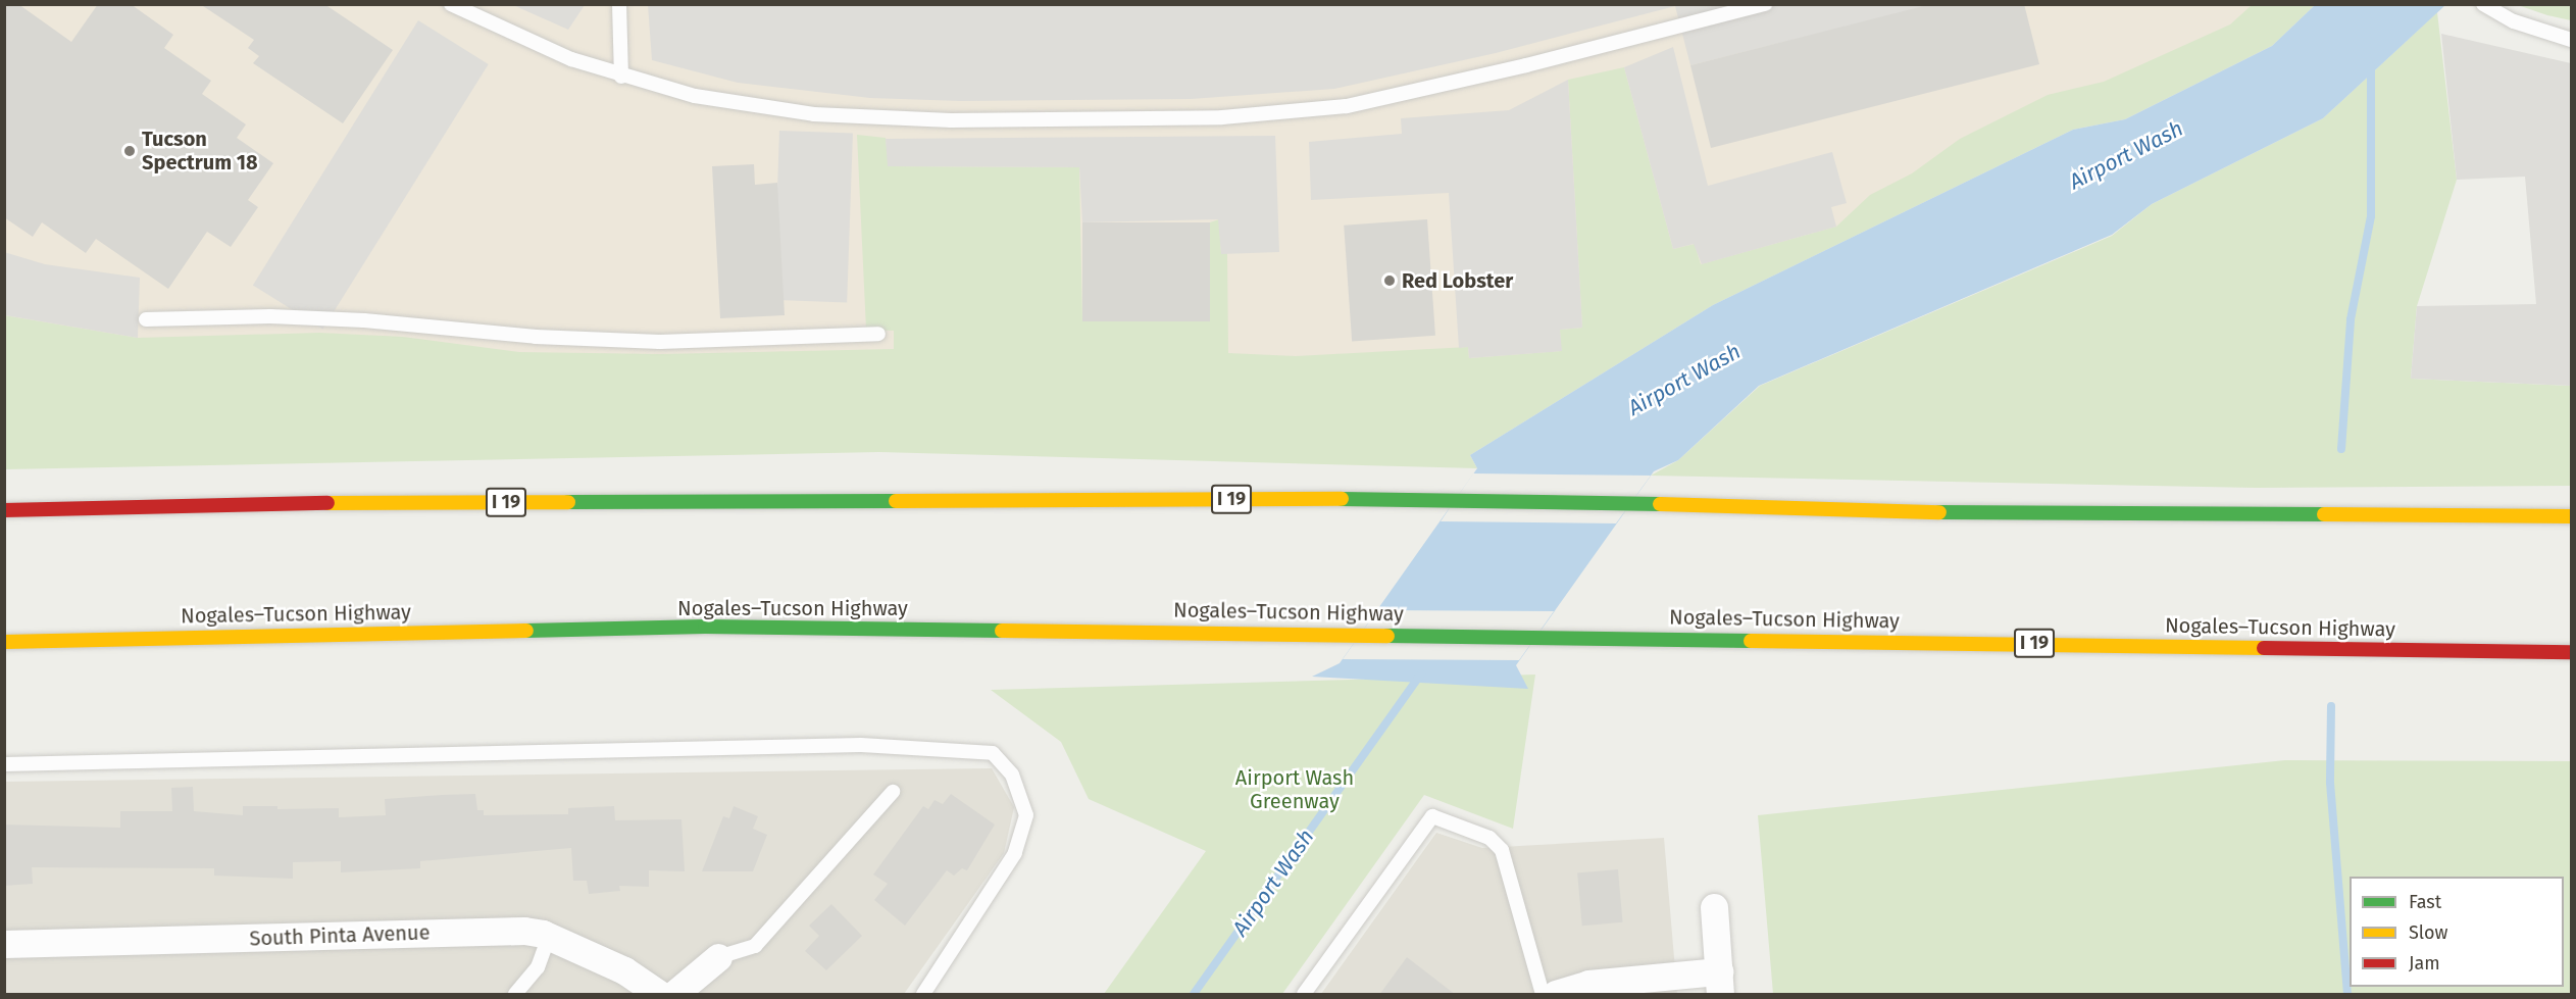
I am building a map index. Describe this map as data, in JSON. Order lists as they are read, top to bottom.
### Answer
{
  "streets": {
    "highway": ["I 19", "Nogales–Tucson Highway"],
    "street": ["South Pinta Avenue"]
  },
  "water": ["Airport Wash"],
  "parks": ["Airport Wash Greenway"],
  "places": ["Tucson Spectrum 18", "Red Lobster"],
  "legend": ["Fast", "Slow", "Jam"]
}
